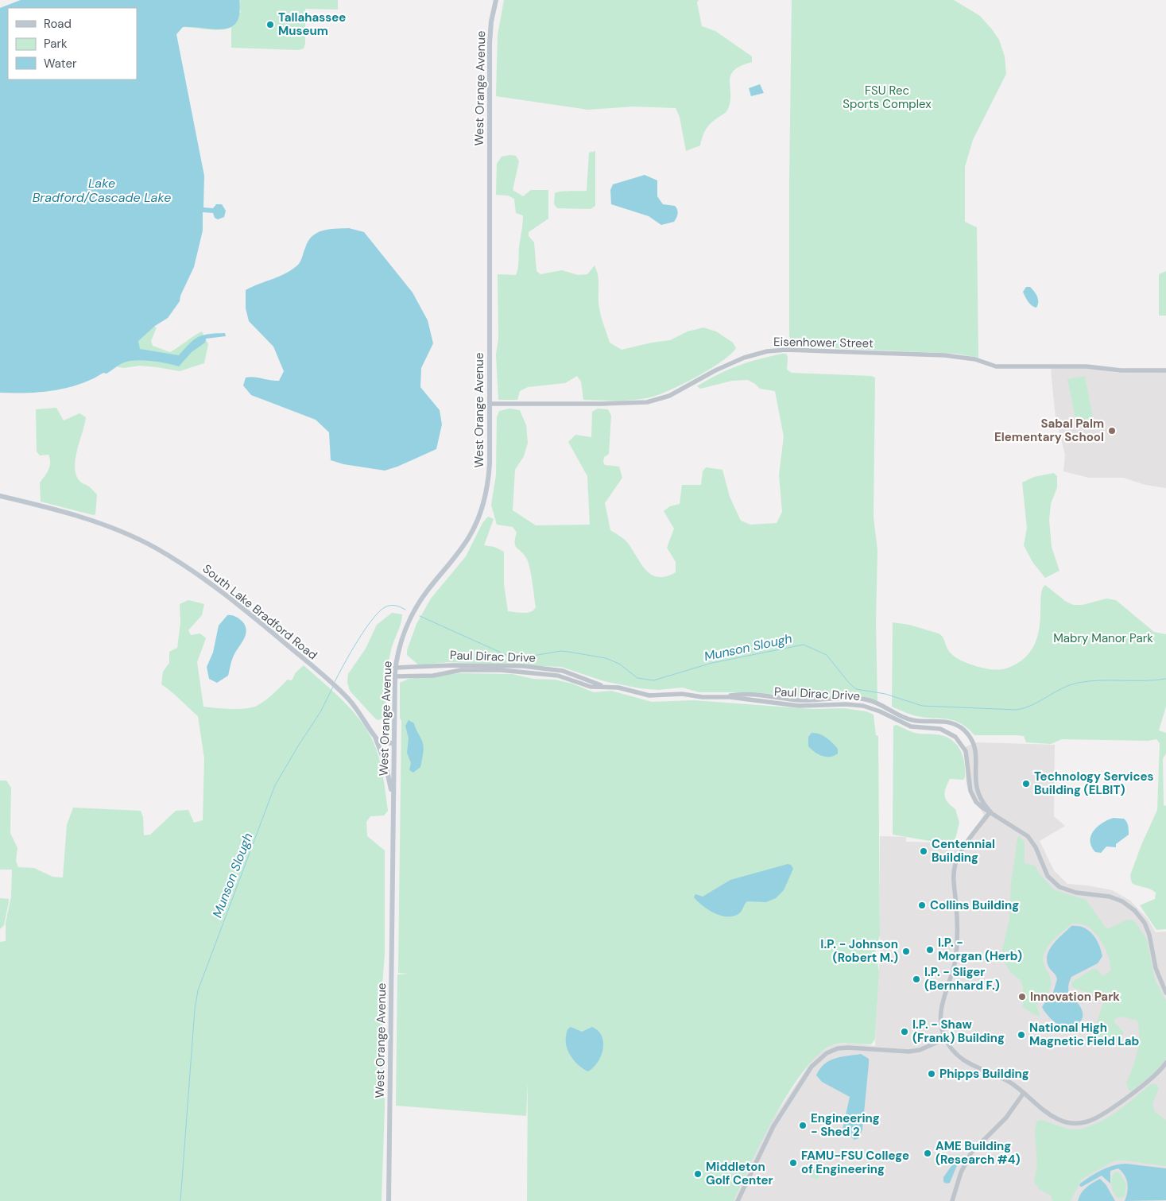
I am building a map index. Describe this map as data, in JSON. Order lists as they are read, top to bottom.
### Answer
{
  "streets": {
    "main road": ["West Orange Avenue", "South Lake Bradford Road"],
    "street": ["Eisenhower Street", "Paul Dirac Drive"]
  },
  "crossings": [
    ["West Orange Avenue", "Eisenhower Street"],
    ["West Orange Avenue", "South Lake Bradford Road"],
    ["West Orange Avenue", "Paul Dirac Drive"]
  ],
  "water": ["Lake Bradford/Cascade Lake", "Munson Slough"],
  "parks": ["FSU Rec Sports Complex", "Mabry Manor Park"],
  "places": [
    "Tallahassee Museum",
    "Sabal Palm Elementary School",
    "Technology Services Building (ELBIT)",
    "Centennial Building",
    "Collins Building",
    "I.P. - Morgan (Herb)",
    "I.P. - Johnson (Robert M.)",
    "I.P. - Sliger (Bernhard F.)",
    "Innovation Park",
    "I.P. - Shaw (Frank) Building",
    "National High Magnetic Field Lab",
    "Phipps Building",
    "Engineering - Shed 2",
    "AME Building (Research #4)",
    "FAMU-FSU College of Engineering",
    "Middleton Golf Center"
  ],
  "legend": ["Road", "Park", "Water"]
}
